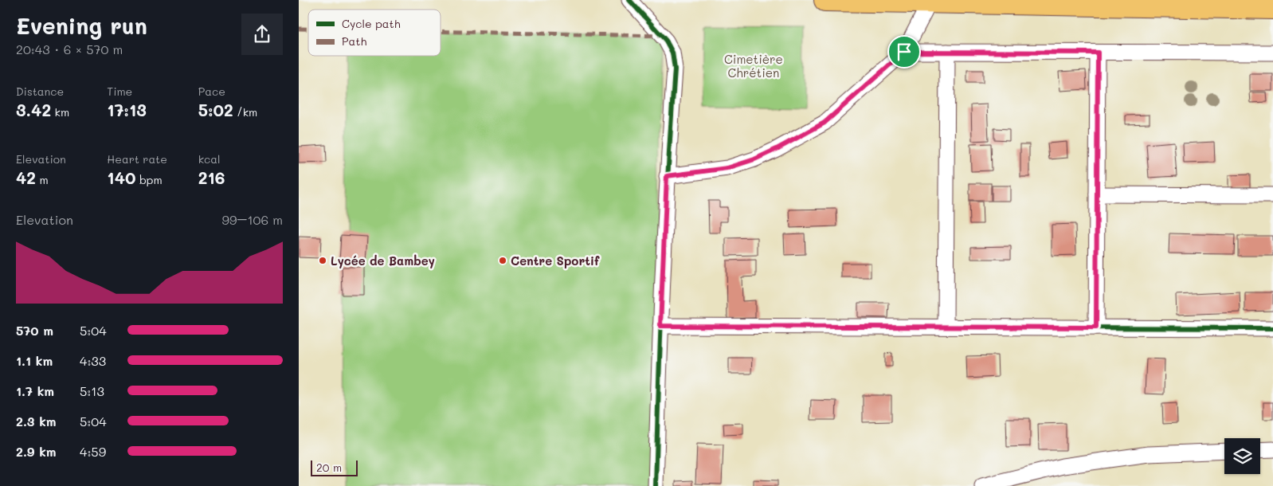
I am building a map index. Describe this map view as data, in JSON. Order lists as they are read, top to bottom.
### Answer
{
  "parks": ["Cimetière Chrétien"],
  "places": ["Lycée de Bambey", "Centre Sportif"],
  "legend": ["Cycle path", "Path"],
  "scale_bar": "20 m",
  "page": {
    "heading": ["Evening run", "20:43 · 6 × 570 m"],
    "stats": [
      ["Distance", "3.42 km"],
      ["Time", "17:13"],
      ["Pace", "5:02 /km"],
      ["Elevation", "42 m"],
      ["Heart rate", "140 bpm"],
      ["kcal", "216"]
    ],
    "chart": ["Elevation", "99–106 m"],
    "list": [
      {
        "name": "570 m",
        "note": "5:04"
      },
      {
        "name": "1.1 km",
        "note": "4:33"
      },
      {
        "name": "1.7 km",
        "note": "5:13"
      },
      {
        "name": "2.3 km",
        "note": "5:04"
      },
      {
        "name": "2.9 km",
        "note": "4:59"
      }
    ],
    "scale": "20 m"
  }
}
